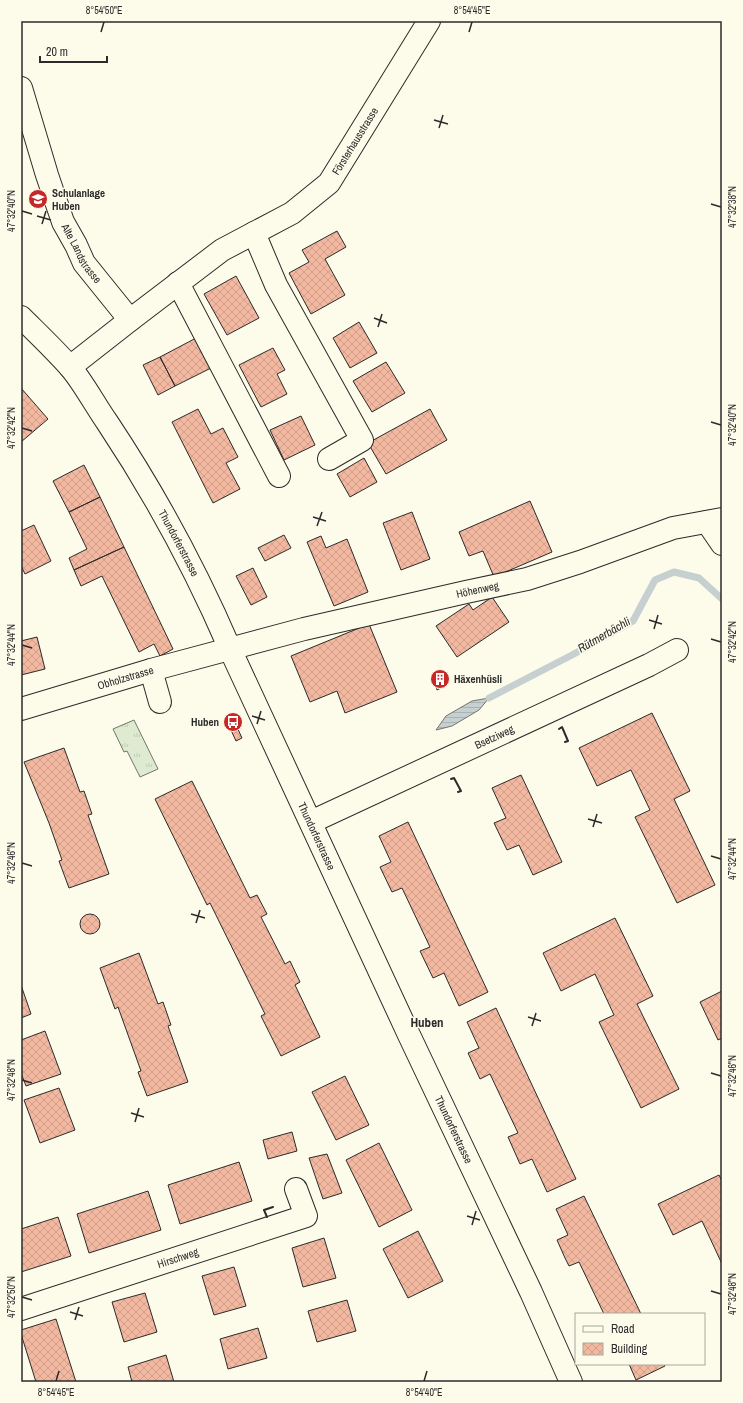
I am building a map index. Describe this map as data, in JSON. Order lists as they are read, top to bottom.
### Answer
{
  "streets": {
    "street": [
      "Försterhausstrasse",
      "Alte Landstrasse",
      "Thundorferstrasse",
      "Höhenweg",
      "Obholzstrasse",
      "Bsetziweg",
      "Hirschweg"
    ]
  },
  "crossings": [
    ["Försterhausstrasse", "Alte Landstrasse"],
    ["Försterhausstrasse", "Thundorferstrasse"],
    ["Thundorferstrasse", "Höhenweg"],
    ["Thundorferstrasse", "Obholzstrasse"],
    ["Thundorferstrasse", "Bsetziweg"],
    ["Höhenweg", "Obholzstrasse"]
  ],
  "districts": ["Huben"],
  "water": ["Rütmerbächli"],
  "places": {
    "school or university": ["Schulanlage Huben"],
    "building": ["Häxenhüsli"],
    "bus stop": ["Huben"]
  },
  "legend": ["Road", "Building"],
  "scale_bar": "20 m",
  "coordinates": [
    "8°54'50\"E",
    "8°54'45\"E",
    "47°32'38\"N",
    "47°32'40\"N",
    "47°32'42\"N",
    "47°32'44\"N",
    "47°32'46\"N",
    "47°32'48\"N",
    "47°32'50\"N",
    "8°54'40\"E"
  ]
}
